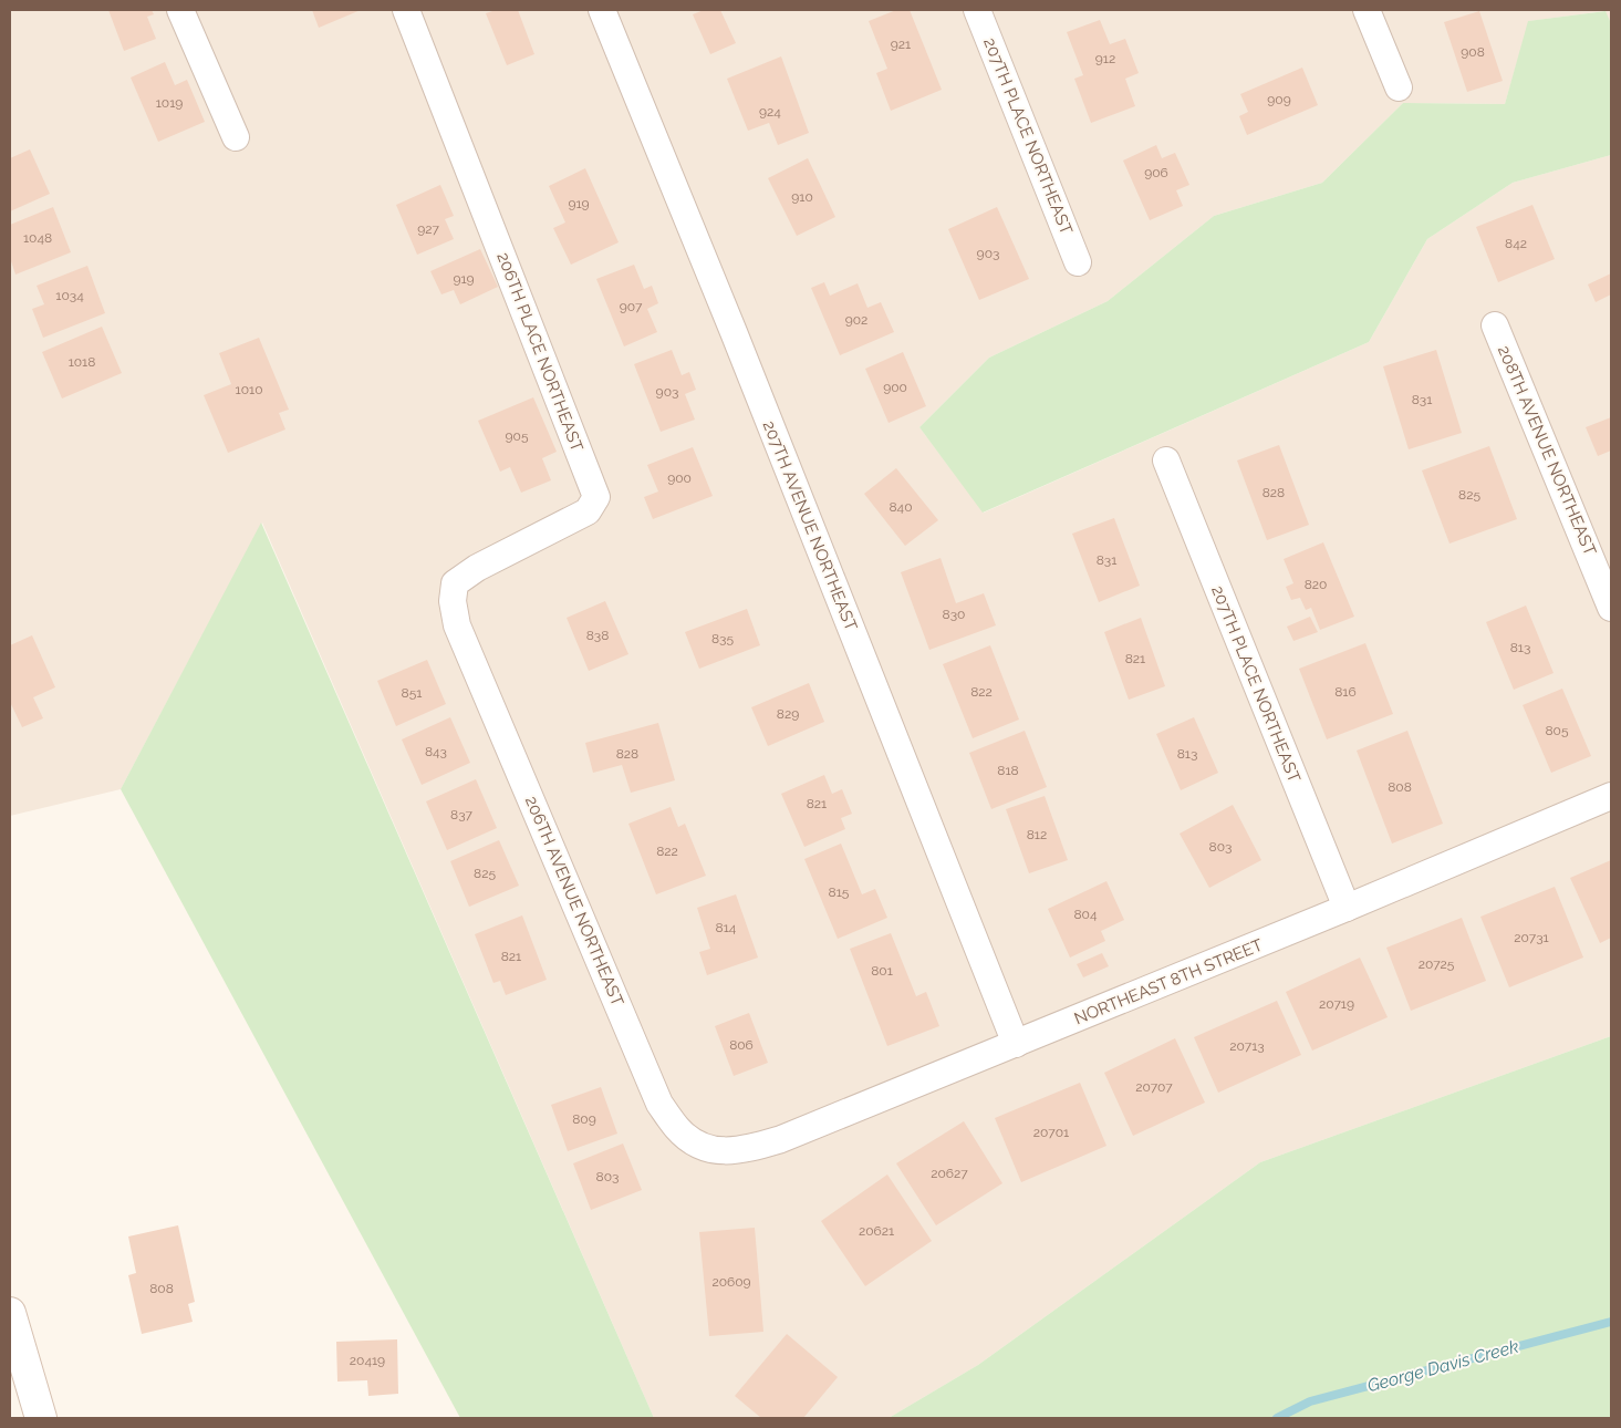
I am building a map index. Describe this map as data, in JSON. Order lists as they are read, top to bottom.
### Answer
{
  "streets": {
    "street": [
      "207TH PLACE NORTHEAST",
      "206TH PLACE NORTHEAST",
      "208TH AVENUE NORTHEAST",
      "207TH AVENUE NORTHEAST",
      "206TH AVENUE NORTHEAST",
      "NORTHEAST 8TH STREET"
    ]
  },
  "crossings": [
    ["207TH PLACE NORTHEAST", "NORTHEAST 8TH STREET"],
    ["206TH PLACE NORTHEAST", "206TH AVENUE NORTHEAST"],
    ["207TH AVENUE NORTHEAST", "NORTHEAST 8TH STREET"],
    ["206TH AVENUE NORTHEAST", "NORTHEAST 8TH STREET"]
  ],
  "water": ["George Davis Creek"],
  "house_numbers": [
    "921",
    "908",
    "912",
    "909",
    "1019",
    "924",
    "906",
    "910",
    "919",
    "927",
    "1048",
    "842",
    "903",
    "919",
    "1034",
    "907",
    "902",
    "1018",
    "900",
    "1010",
    "903",
    "831",
    "905",
    "900",
    "828",
    "825",
    "840",
    "831",
    "820",
    "830",
    "838",
    "835",
    "813",
    "821",
    "822",
    "816",
    "851",
    "829",
    "805",
    "843",
    "828",
    "813",
    "818",
    "808",
    "821",
    "837",
    "812",
    "803",
    "822",
    "825",
    "815",
    "804",
    "814",
    "20731",
    "821",
    "20725",
    "801",
    "20719",
    "806",
    "20713",
    "20707",
    "809",
    "20701",
    "20627",
    "803",
    "20621",
    "20609",
    "808",
    "20419"
  ]
}
